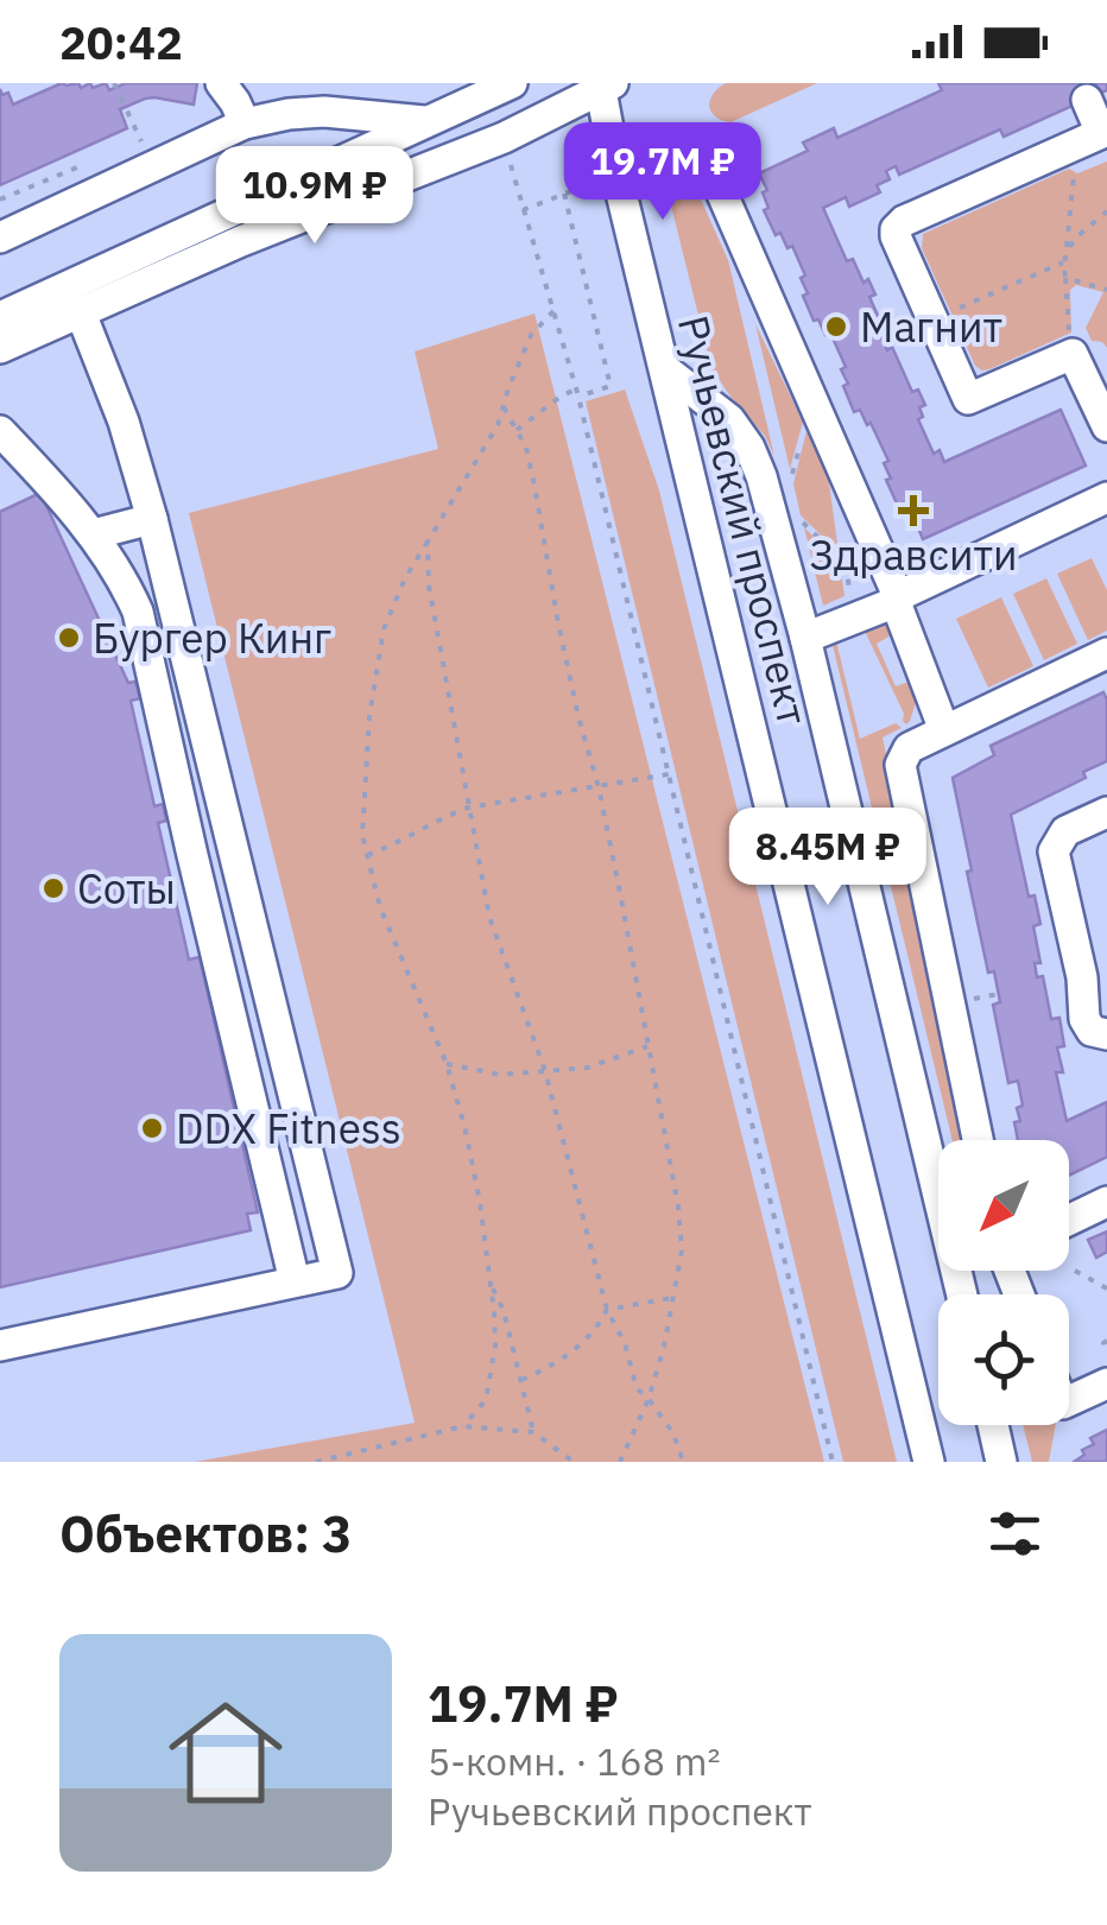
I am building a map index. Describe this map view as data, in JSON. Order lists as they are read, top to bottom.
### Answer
{
  "streets": {
    "street": ["Ручьевский проспект"]
  },
  "places": {
    "other": [
      "Магнит",
      "Бургер Кинг",
      "Соты",
      "DDX Fitness"
    ],
    "health": ["Здравсити"]
  },
  "north": "bottom left",
  "page": {
    "status": "20:42",
    "price": ["19.7M ₽", "10.9M ₽", "8.45M ₽"],
    "heading": "Объектов: 3",
    "list": [
      {
        "name": "19.7M ₽",
        "note": "5-комн. · 168 m² · Ручьевский проспект"
      }
    ]
  }
}
